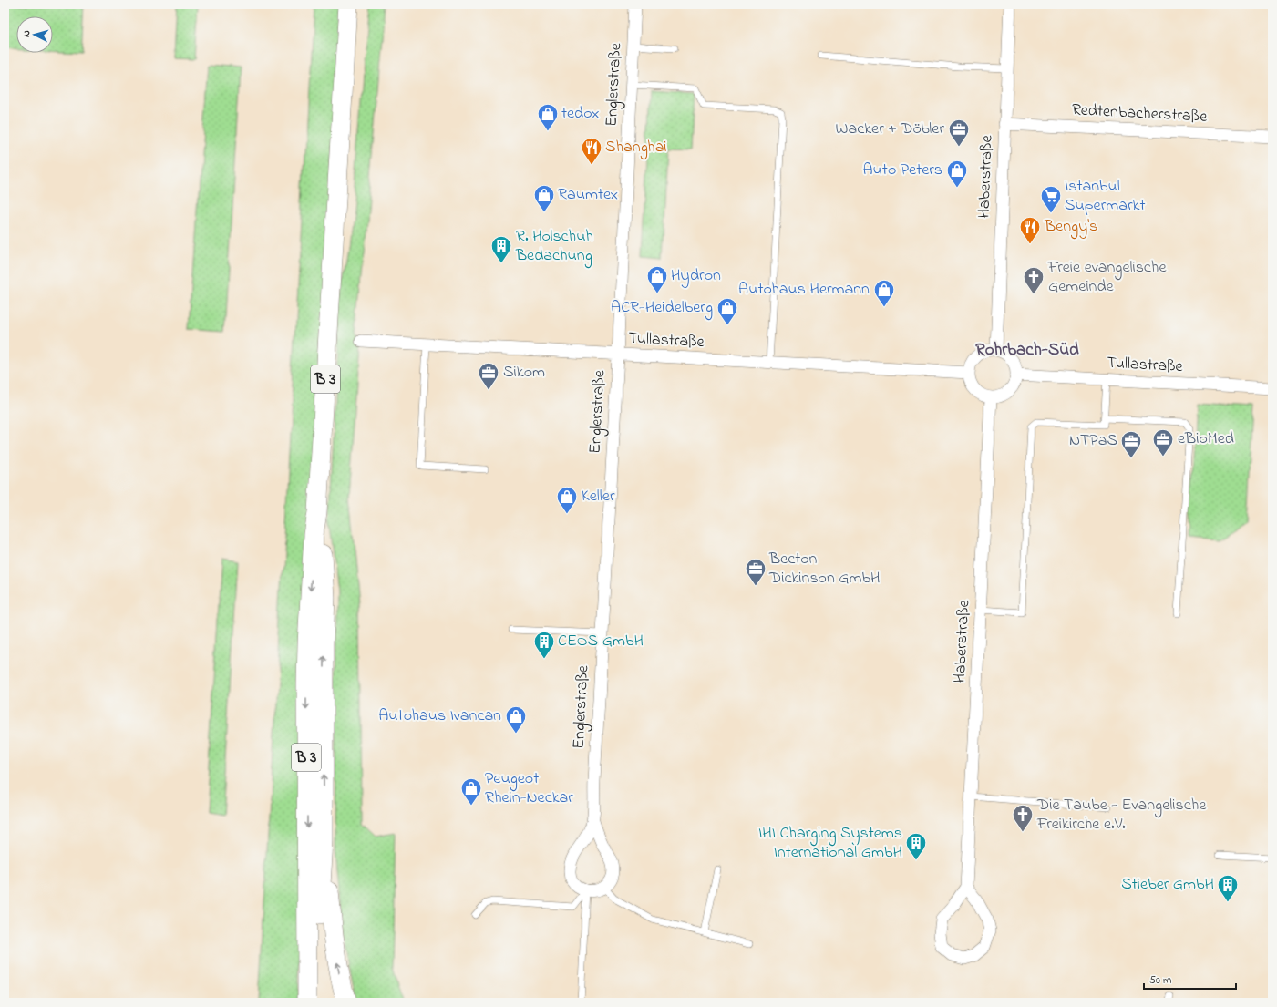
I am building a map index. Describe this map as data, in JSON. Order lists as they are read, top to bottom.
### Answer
{
  "streets": {
    "main road": ["B 3"],
    "street": [
      "Englerstraße",
      "Redtenbacherstraße",
      "Haberstraße",
      "Tullastraße"
    ]
  },
  "crossings": [
    ["Englerstraße", "Tullastraße"],
    ["Redtenbacherstraße", "Haberstraße"],
    ["Haberstraße", "Tullastraße"]
  ],
  "districts": ["Rohrbach-Süd"],
  "places": {
    "shop": [
      "tedox",
      "Auto Peters",
      "Raumtex",
      "Hydron",
      "Autohaus Hermann",
      "ACR-Heidelberg",
      "Keller",
      "Autohaus Ivancan",
      "Peugeot Rhein-Neckar"
    ],
    "office": [
      "Wacker + Döbler",
      "Sikom",
      "eBioMed",
      "NTPaS",
      "Becton Dickinson GmbH"
    ],
    "restaurant": ["Shanghai", "Bengy's"],
    "supermarket": ["Istanbul Supermarkt"],
    "building": [
      "R. Holschuh Bedachung",
      "CEOS GmbH",
      "IHI Charging Systems International GmbH",
      "Stieber GmbH"
    ],
    "church": ["Freie evangelische Gemeinde", "Die Taube - Evangelische Freikirche e.V."]
  },
  "scale_bar": "50 m",
  "north": "left"
}
